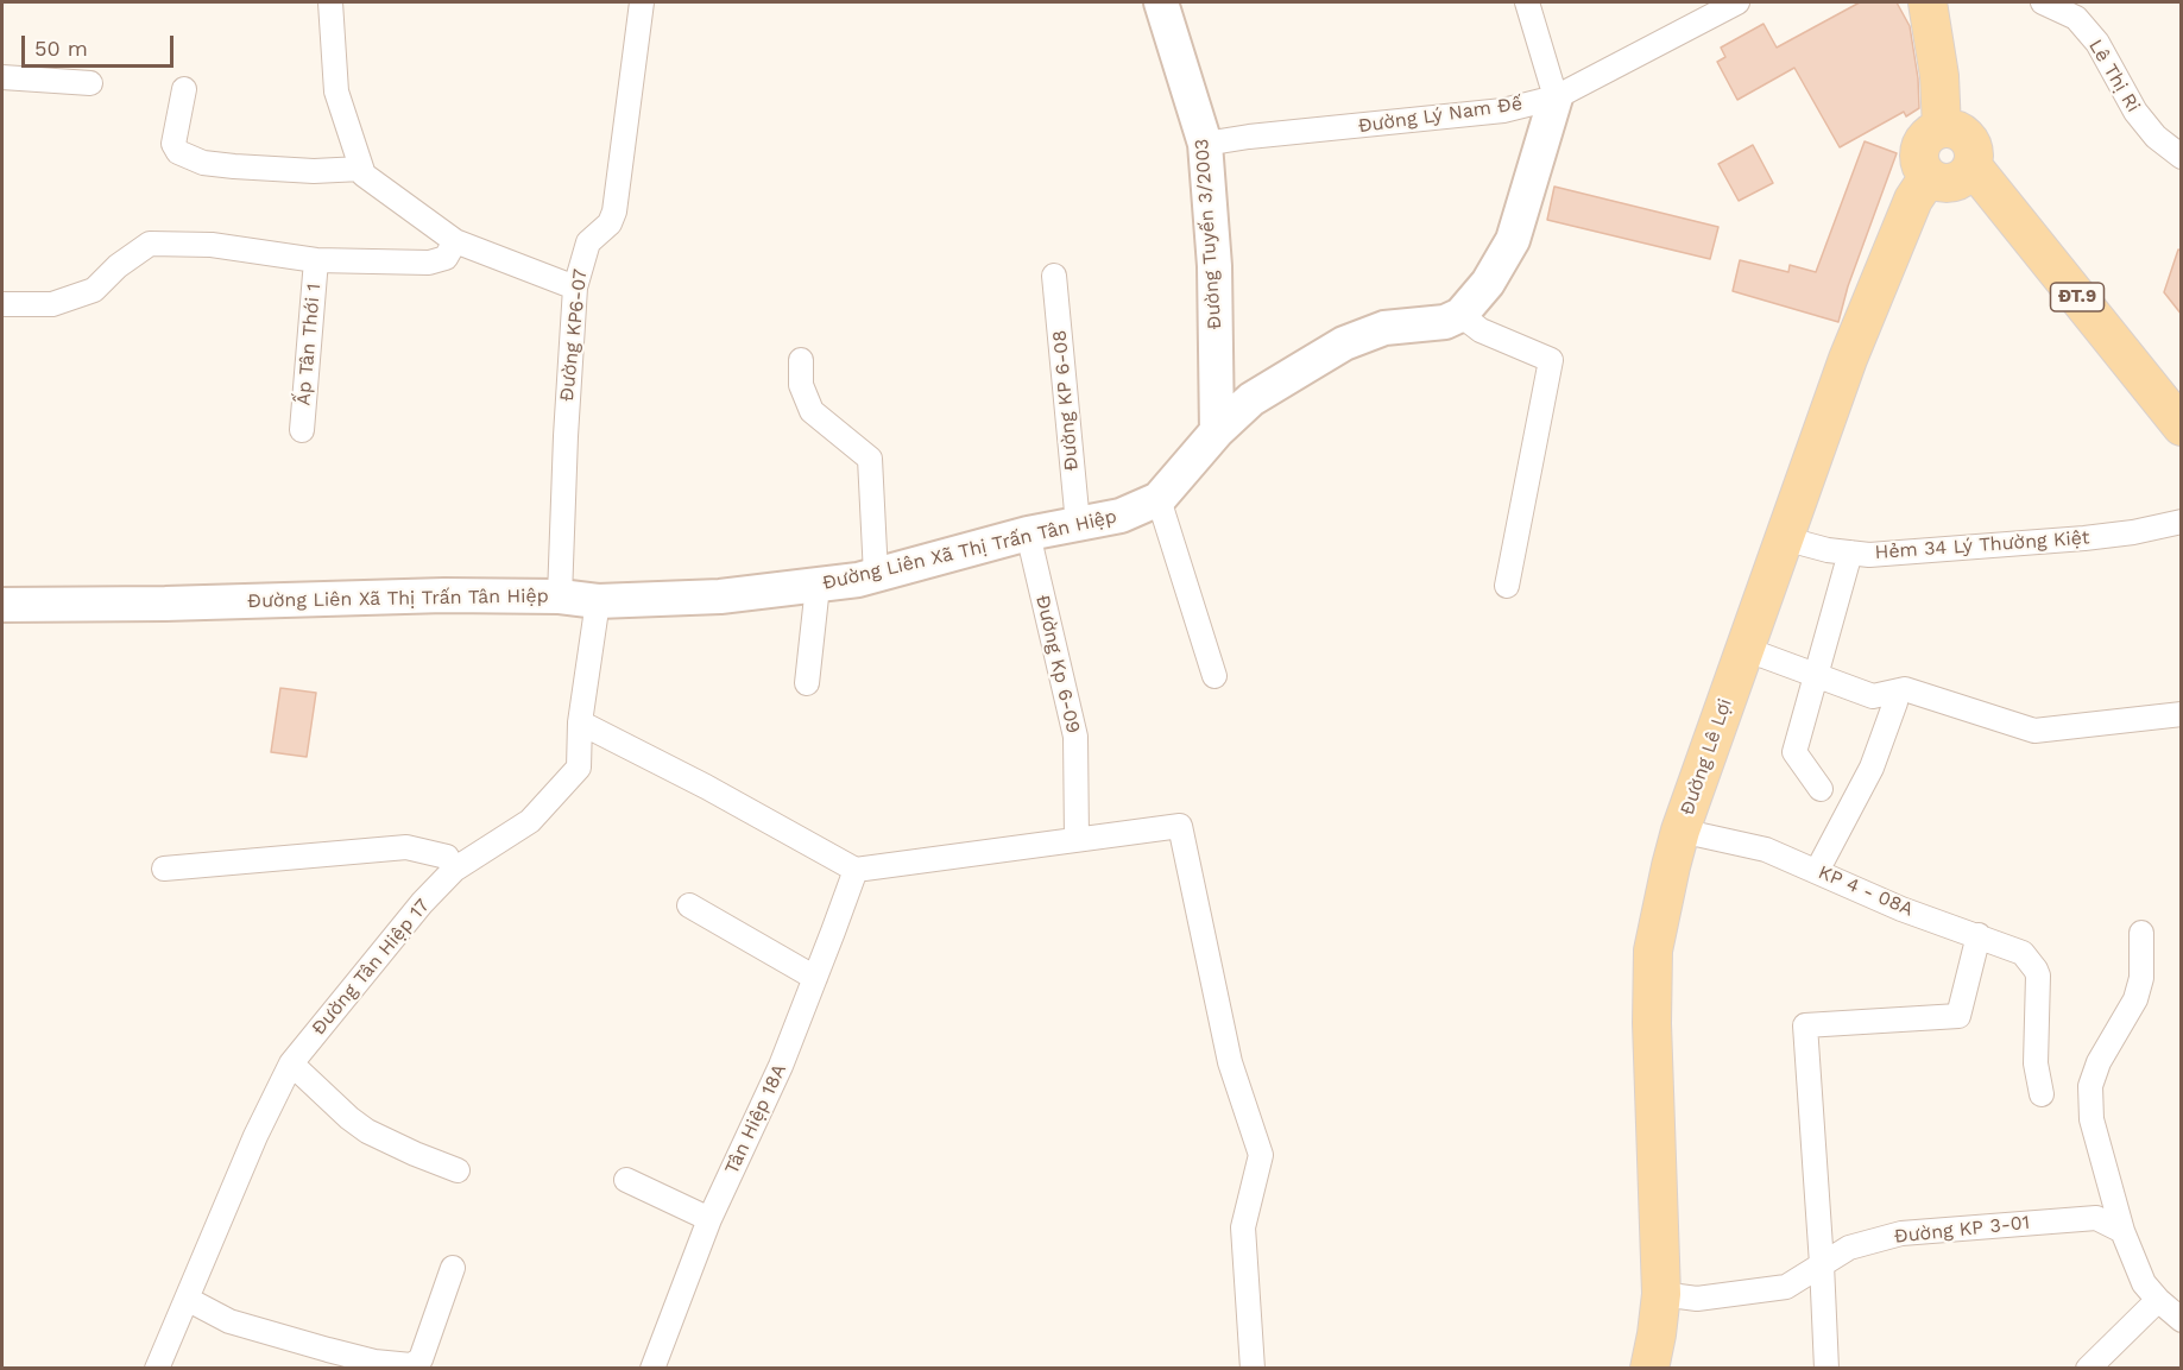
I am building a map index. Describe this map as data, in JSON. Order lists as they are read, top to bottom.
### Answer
{
  "streets": {
    "main road": ["ĐT.9", "Đường Lê Lợi"],
    "street": [
      "Lê Thị Ri",
      "Đường Lý Nam Đế",
      "Đường Tuyến 3/2003",
      "Đường KP6-07",
      "Ấp Tân Thới 1",
      "Đường KP 6-08",
      "Hẻm 34 Lý Thường Kiệt",
      "Đường Liên Xã Thị Trấn Tân Hiệp",
      "Đường Kp 6-09",
      "KP 4 - 08A",
      "Đường Tân Hiệp 17",
      "Tân Hiệp 18A",
      "Đường KP 3-01"
    ]
  },
  "crossings": [
    ["Đường Lý Nam Đế", "Đường Tuyến 3/2003"],
    ["Đường Tuyến 3/2003", "Đường Liên Xã Thị Trấn Tân Hiệp"],
    ["ĐT.9", "Đường Lê Lợi"],
    ["Đường KP6-07", "Đường Liên Xã Thị Trấn Tân Hiệp"],
    ["Đường KP 6-08", "Đường Liên Xã Thị Trấn Tân Hiệp"],
    ["Hẻm 34 Lý Thường Kiệt", "Đường Lê Lợi"],
    ["Đường Liên Xã Thị Trấn Tân Hiệp", "Đường Kp 6-09"],
    ["Đường Liên Xã Thị Trấn Tân Hiệp", "Đường Tân Hiệp 17"],
    ["Đường Lê Lợi", "KP 4 - 08A"],
    ["Đường Lê Lợi", "Đường KP 3-01"]
  ],
  "scale_bar": "50 m"
}
